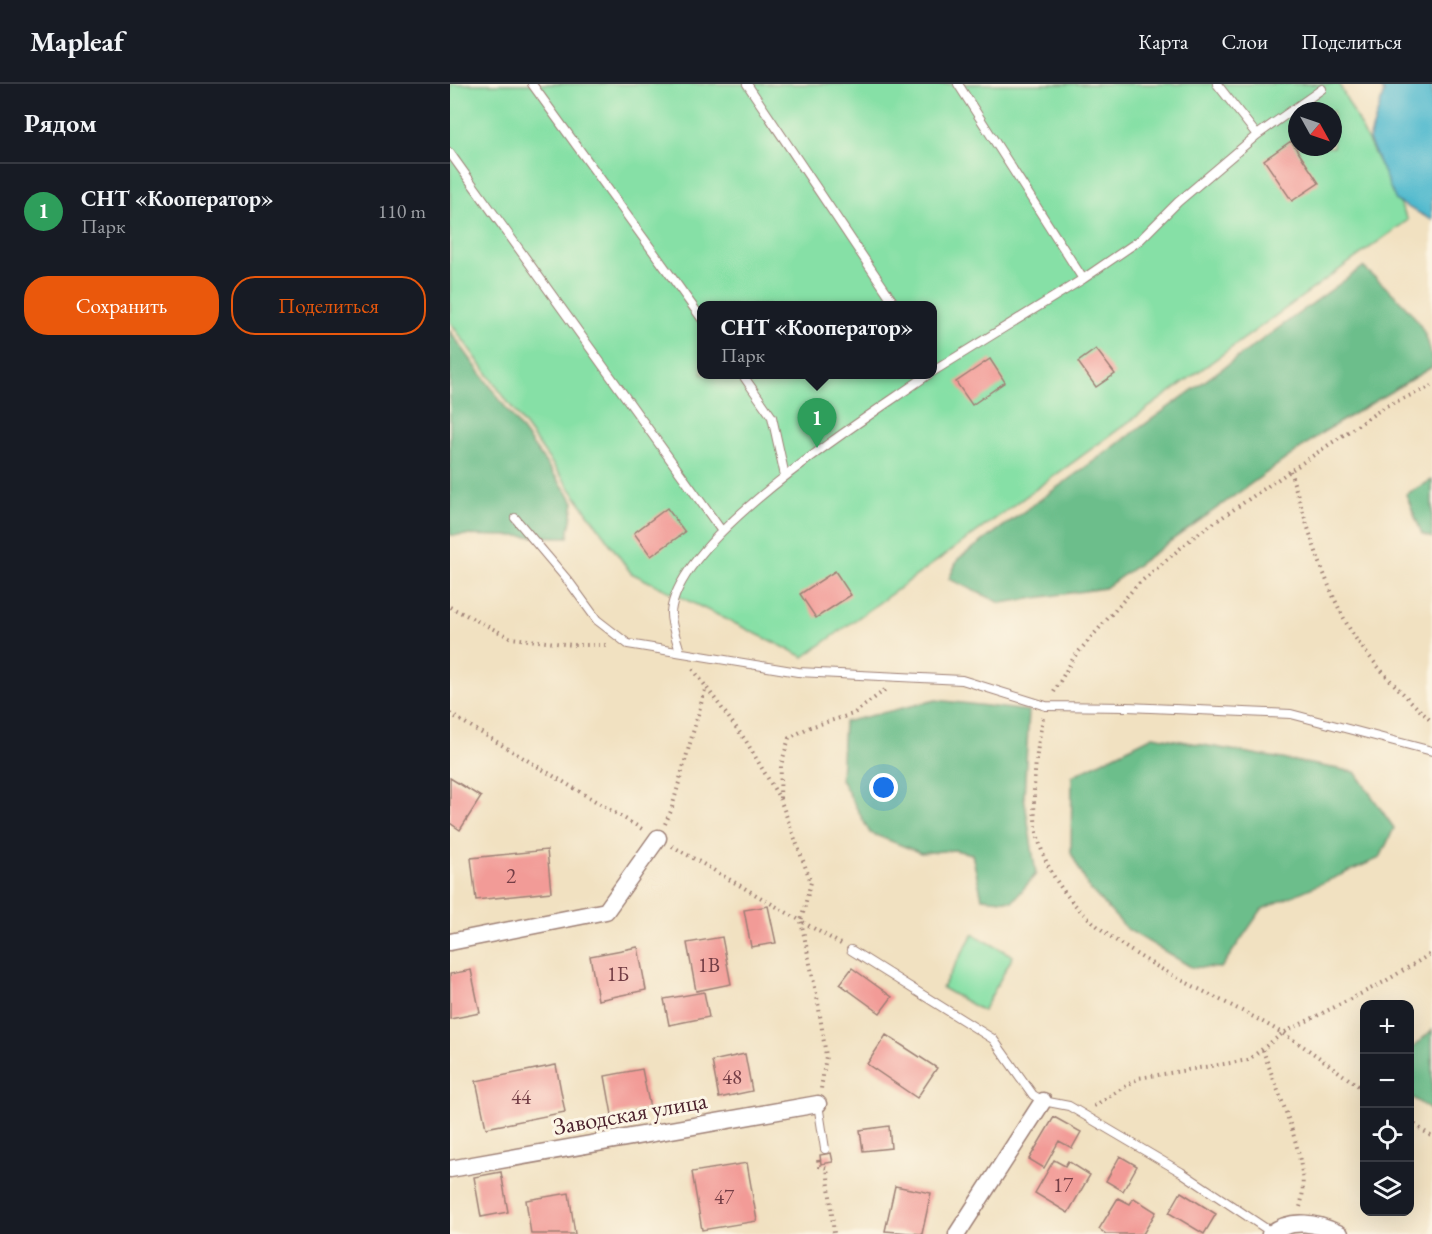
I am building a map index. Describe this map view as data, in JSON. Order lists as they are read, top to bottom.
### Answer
{
  "streets": {
    "street": ["Заводская улица"]
  },
  "house_numbers": [
    "2",
    "1В",
    "1Б",
    "48",
    "44",
    "17",
    "47"
  ],
  "north": "bottom right",
  "page": {
    "header": "Mapleaf",
    "nav": ["Карта", "Слои", "Поделиться"],
    "heading": "Рядом",
    "list": [
      {
        "mark": "1",
        "name": "СНТ «Кооператор»",
        "note": "Парк",
        "value": "110 m"
      }
    ],
    "buttons": ["Сохранить", "Поделиться"],
    "popup": ["СНТ «Кооператор»", "Парк"],
    "pins": "1",
    "map_buttons": ["+", "−"]
  }
}
